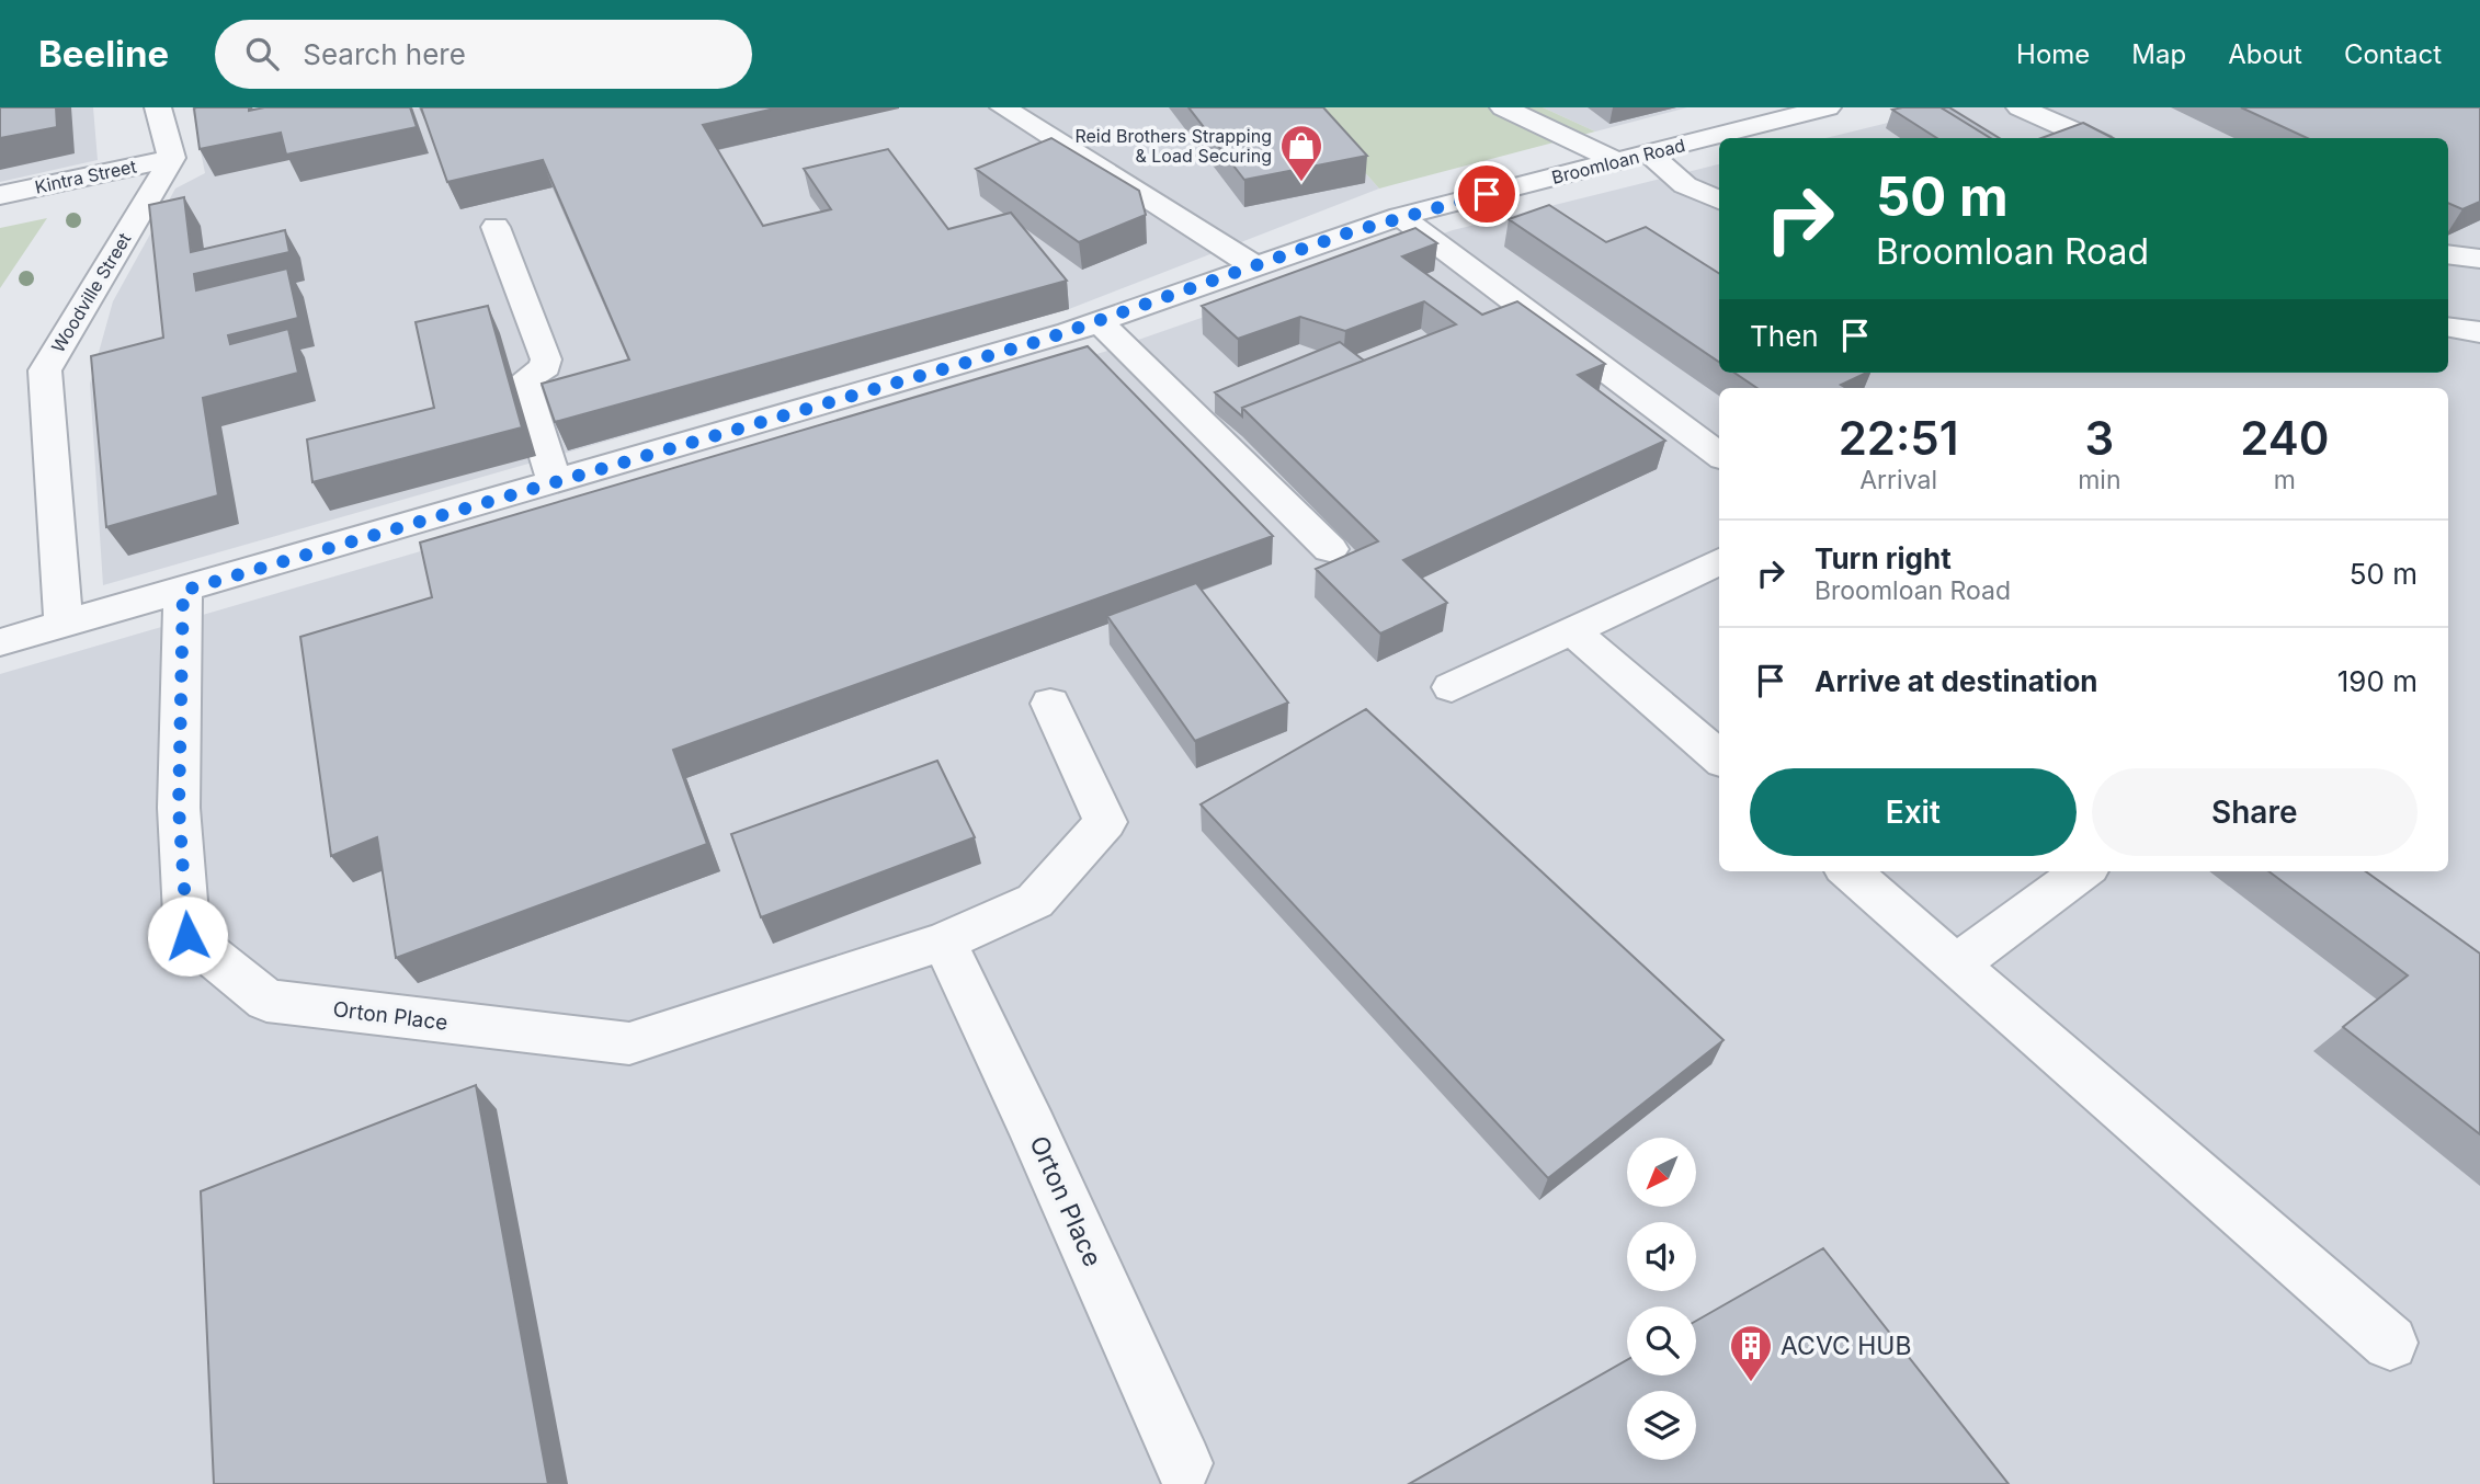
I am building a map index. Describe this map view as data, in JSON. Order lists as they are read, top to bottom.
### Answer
{
  "streets": {
    "street": [
      "Broomloan Road",
      "Kintra Street",
      "Woodville Street",
      "Orton Place"
    ]
  },
  "crossings": [
    ["Broomloan Road", "Woodville Street"],
    ["Broomloan Road", "Orton Place"],
    ["Kintra Street", "Woodville Street"]
  ],
  "places": {
    "shop": ["Reid Brothers Strapping & Load Securing"],
    "building": ["ACVC HUB"]
  },
  "north": "bottom left",
  "page": {
    "header": "Beeline",
    "search": "Search here",
    "nav": [
      "Home",
      "Map",
      "About",
      "Contact"
    ],
    "turn": ["50 m", "Broomloan Road"],
    "then": "Then",
    "eta": [
      "22:51",
      "Arrival",
      "3",
      "min",
      "240",
      "m"
    ],
    "list": [
      {
        "name": "Turn right",
        "note": "Broomloan Road",
        "value": "50 m"
      },
      {
        "name": "Arrive at destination",
        "value": "190 m"
      }
    ],
    "buttons": ["Exit", "Share"]
  }
}
